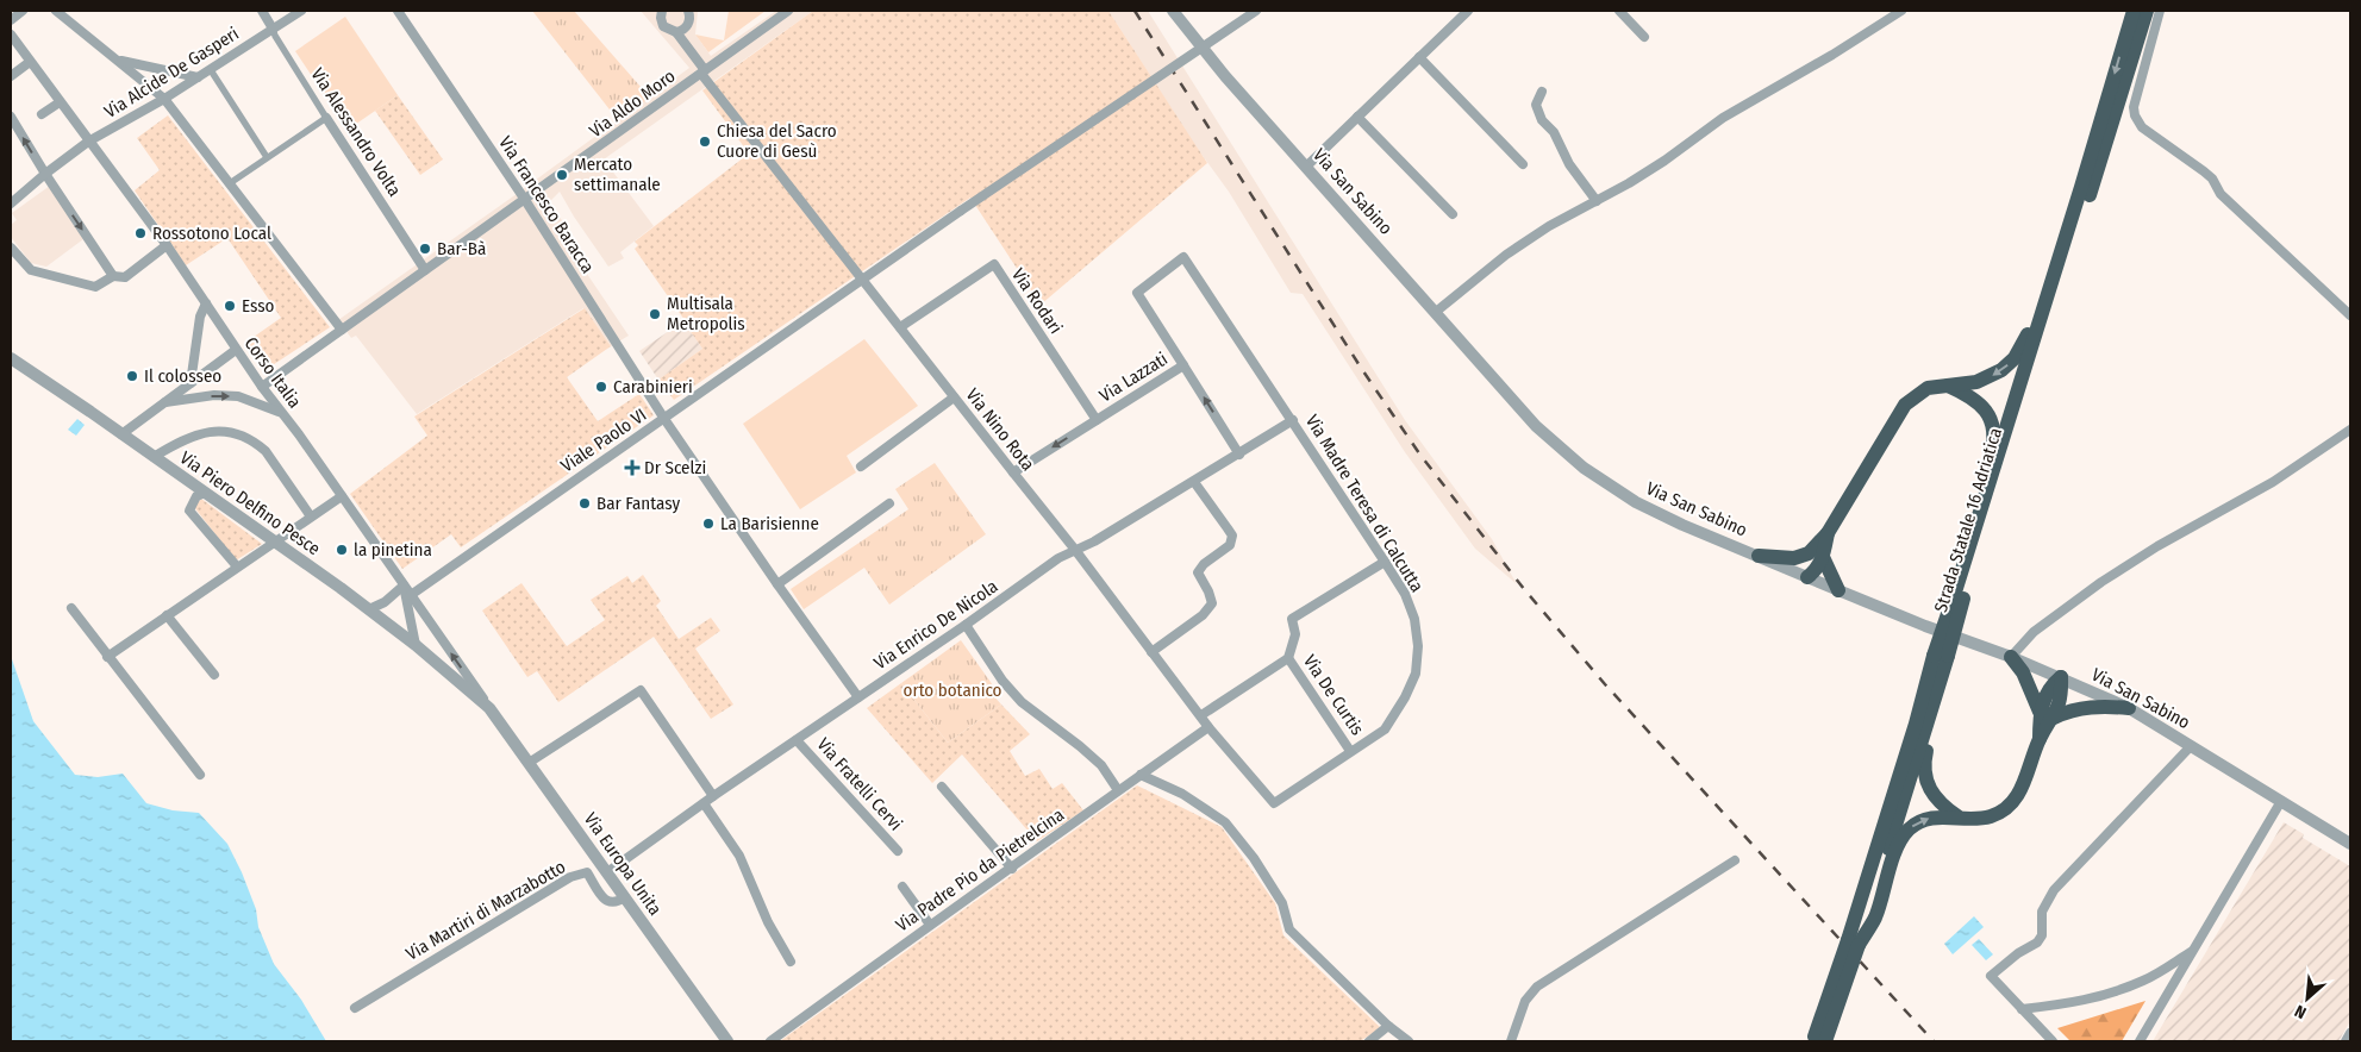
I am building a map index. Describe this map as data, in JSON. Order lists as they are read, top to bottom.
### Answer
{
  "streets": {
    "highway": ["Strada Statale 16 Adriatica"],
    "street": [
      "Via Alcide De Gasperi",
      "Via Aldo Moro",
      "Via Alessandro Volta",
      "Via San Sabino",
      "Via Francesco Baracca",
      "Via Rodari",
      "Corso Italia",
      "Via Lazzati",
      "Via Nino Rota",
      "Viale Paolo VI",
      "Via Piero Delfino Pesce",
      "Via Madre Teresa di Calcutta",
      "Via Enrico De Nicola",
      "Via De Curtis",
      "Via Fratelli Cervi",
      "Via Europa Unita",
      "Via Padre Pio da Pietrelcina",
      "Via Martiri di Marzabotto"
    ]
  },
  "crossings": [
    ["Via Alcide De Gasperi", "Via Alessandro Volta"],
    ["Via Alcide De Gasperi", "Corso Italia"],
    ["Via Aldo Moro", "Via Alessandro Volta"],
    ["Via Aldo Moro", "Via Francesco Baracca"],
    ["Via Aldo Moro", "Corso Italia"],
    ["Via Aldo Moro", "Via Nino Rota"],
    ["Via Francesco Baracca", "Viale Paolo VI"],
    ["Via Francesco Baracca", "Via Enrico De Nicola"],
    ["Via Rodari", "Via Lazzati"],
    ["Via Rodari", "Via Nino Rota"],
    ["Corso Italia", "Viale Paolo VI"],
    ["Corso Italia", "Via Piero Delfino Pesce"],
    ["Corso Italia", "Via Europa Unita"],
    ["Via Lazzati", "Via Nino Rota"],
    ["Via Lazzati", "Via Madre Teresa di Calcutta"],
    ["Via Lazzati", "Via Enrico De Nicola"],
    ["Via Nino Rota", "Viale Paolo VI"],
    ["Via Nino Rota", "Via Madre Teresa di Calcutta"],
    ["Via Nino Rota", "Via Enrico De Nicola"],
    ["Via Nino Rota", "Via Padre Pio da Pietrelcina"],
    ["Via Piero Delfino Pesce", "Via Europa Unita"],
    ["Via Madre Teresa di Calcutta", "Via Enrico De Nicola"],
    ["Via Madre Teresa di Calcutta", "Via De Curtis"],
    ["Via Enrico De Nicola", "Via Fratelli Cervi"],
    ["Via Enrico De Nicola", "Via Europa Unita"],
    ["Via Europa Unita", "Via Martiri di Marzabotto"]
  ],
  "parks": ["orto botanico"],
  "places": {
    "other": [
      "Chiesa del Sacro Cuore di Gesù",
      "Mercato settimanale",
      "Rossotono Local",
      "Bar-Bà",
      "Esso",
      "Multisala Metropolis",
      "Il colosseo",
      "Carabinieri",
      "Bar Fantasy",
      "La Barisienne",
      "la pinetina"
    ],
    "health": ["Dr Scelzi"]
  },
  "north": "bottom left"
}
